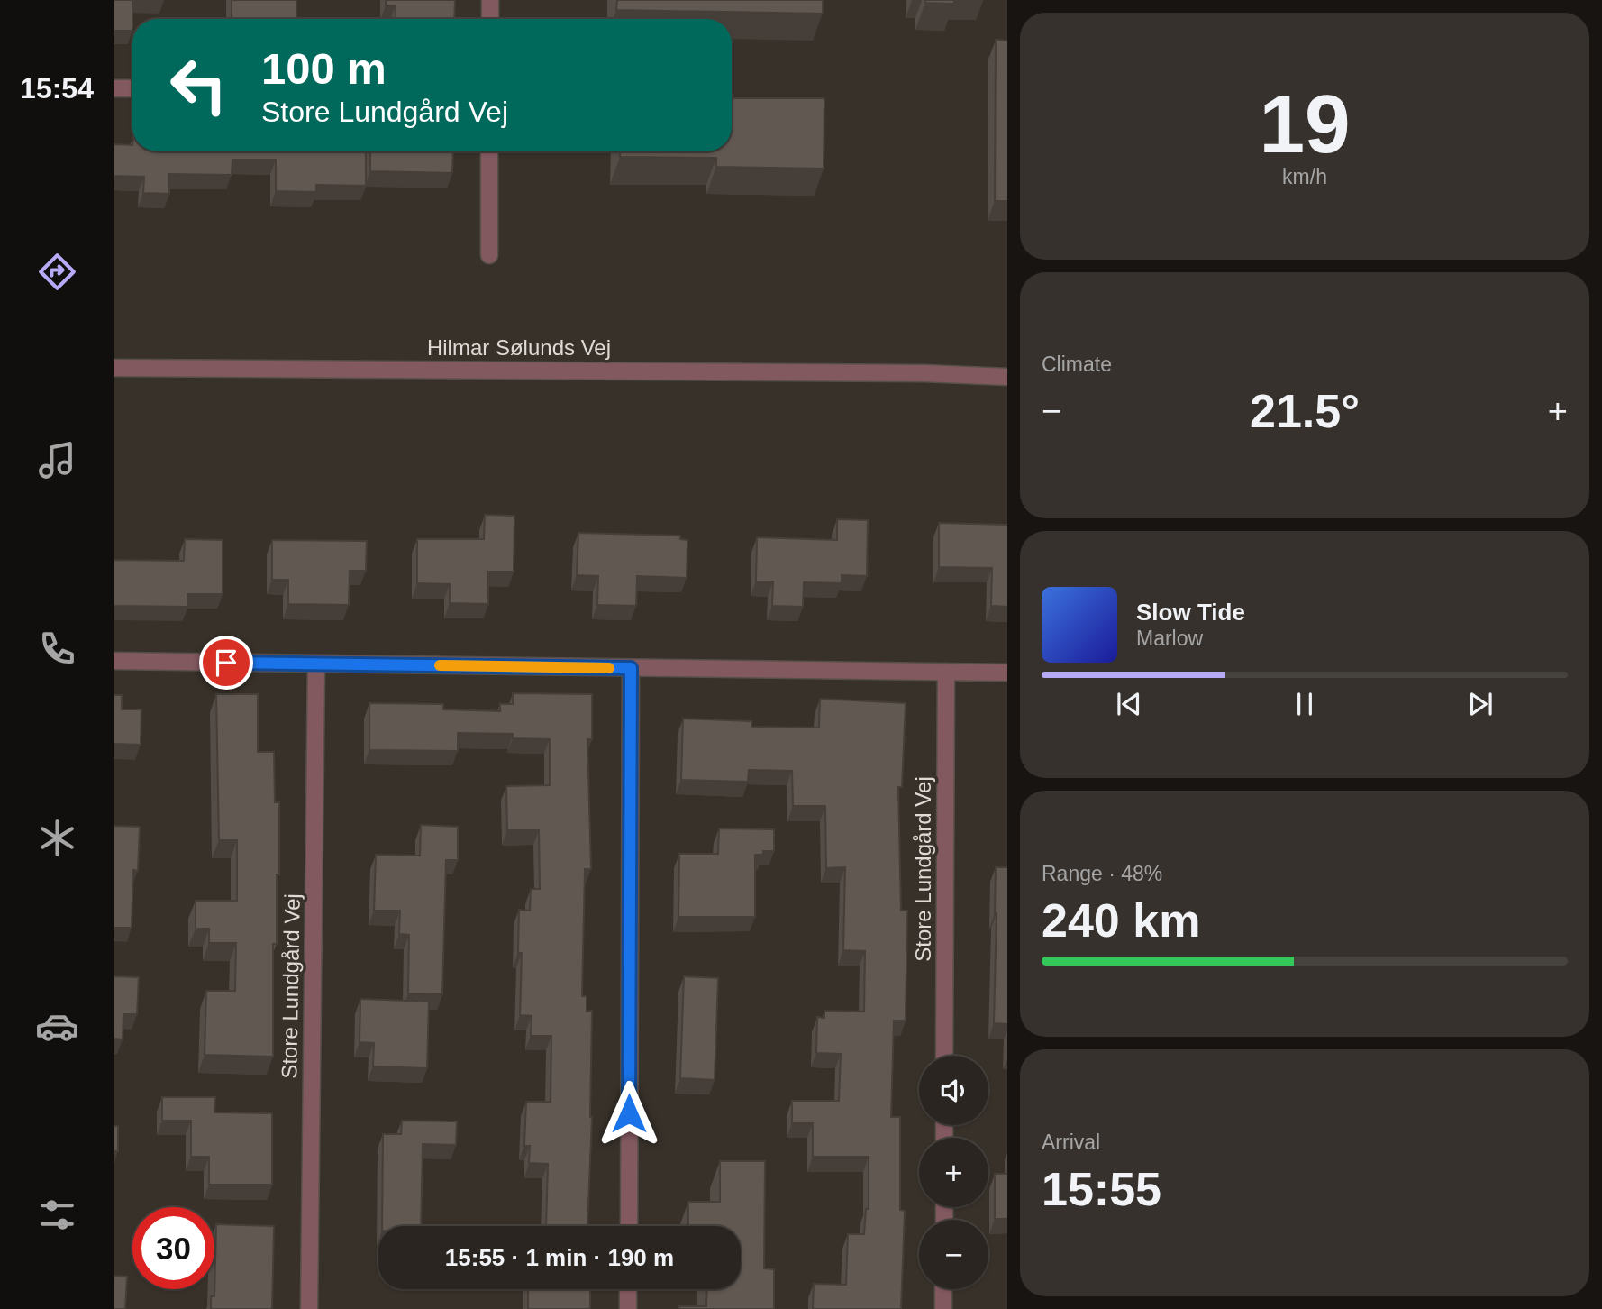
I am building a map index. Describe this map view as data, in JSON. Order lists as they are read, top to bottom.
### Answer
{
  "streets": {
    "street": ["Hilmar Sølunds Vej", "Store Lundgård Vej"]
  },
  "page": {
    "tabs": "15:54",
    "tile": [
      ["19", "km/h"],
      "Climate",
      ["Range · 48%", "240 km"],
      ["Arrival", "15:55"]
    ],
    "turn": ["100 m", "Store Lundgård Vej"],
    "heat": ["−", "21.5°", "+"],
    "song": ["Slow Tide", "Marlow"],
    "map_buttons": ["+", "−"],
    "limit": "30",
    "trip": "15:55 · 1 min · 190 m"
  }
}
